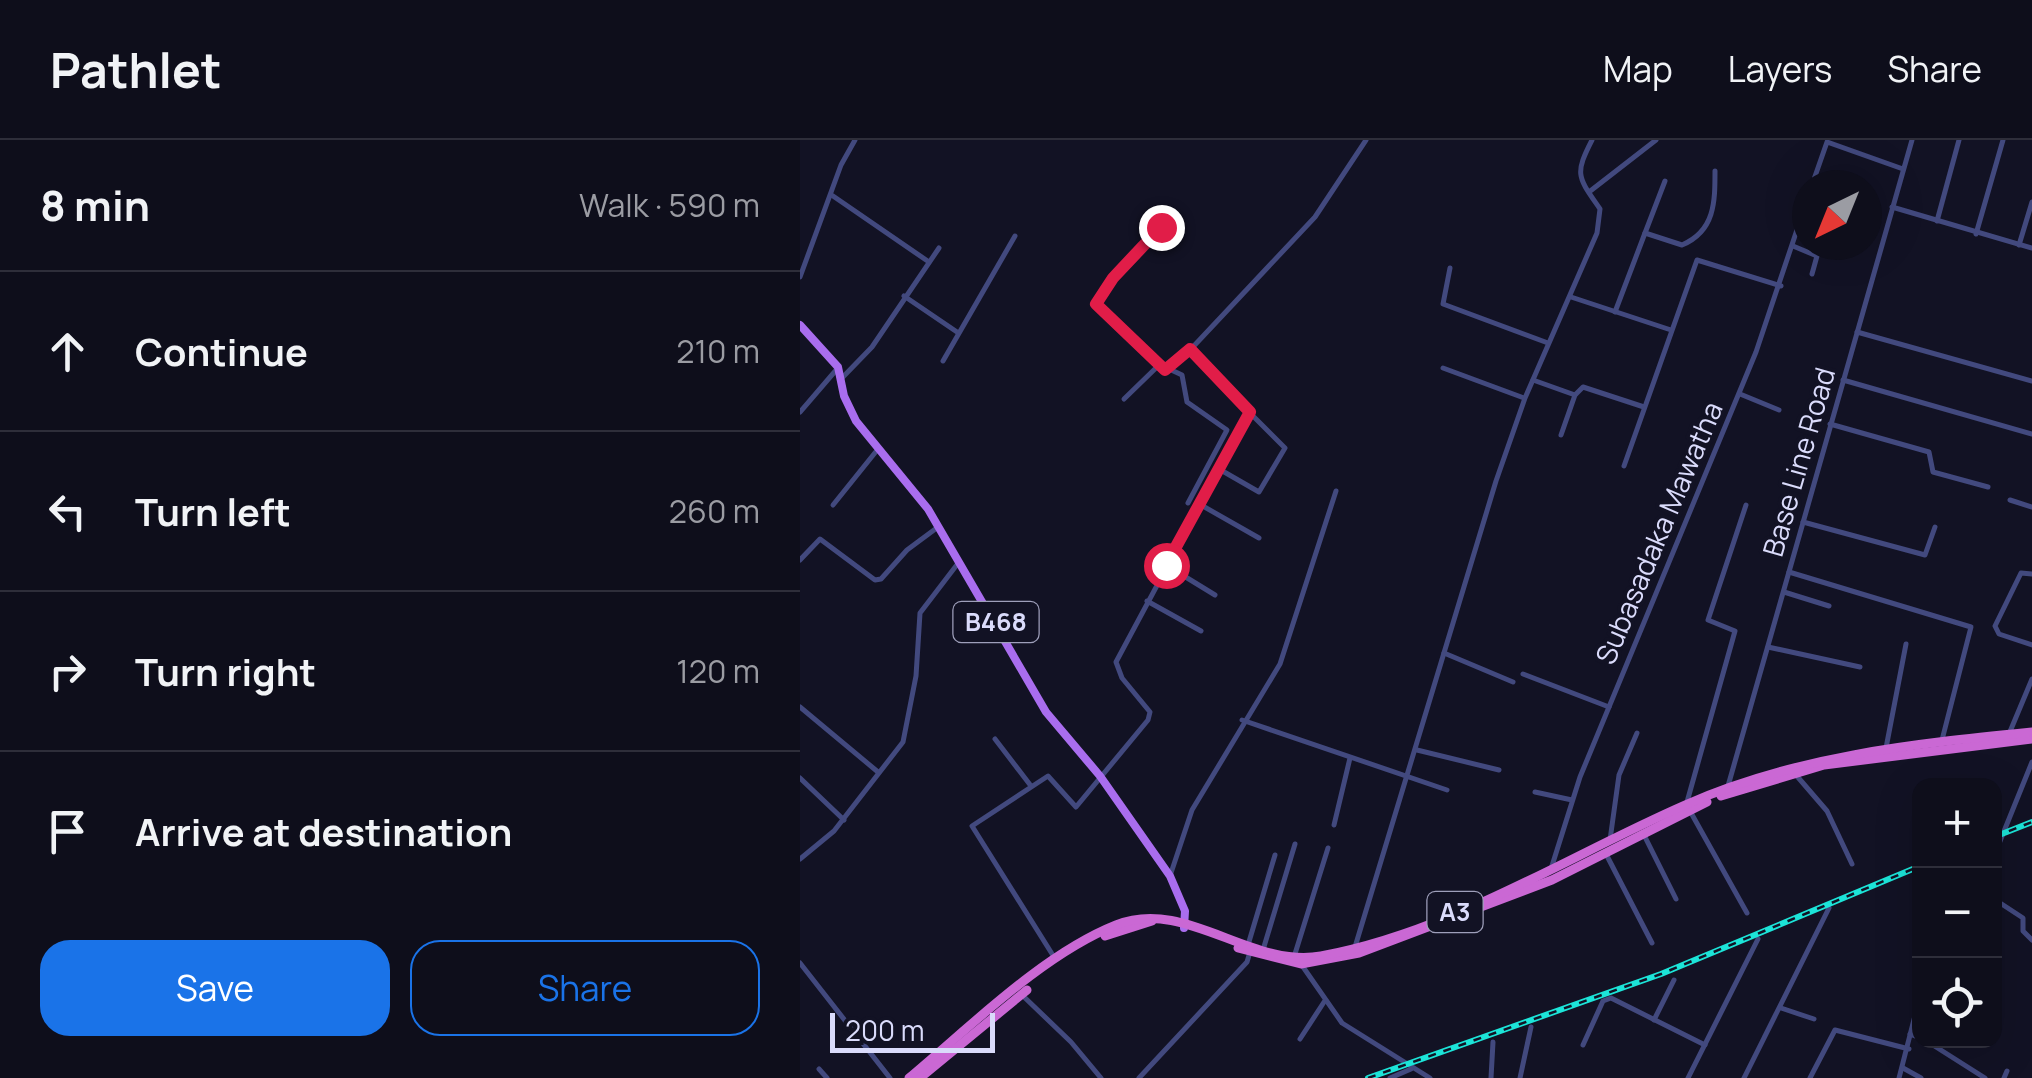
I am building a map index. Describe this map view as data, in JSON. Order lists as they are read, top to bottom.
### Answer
{
  "streets": {
    "highway": ["A3"],
    "main road": ["B468"],
    "street": ["Base Line Road", "Subasadaka Mawatha"]
  },
  "crossings": [
    ["Base Line Road", "A3"],
    ["Subasadaka Mawatha", "A3"],
    ["B468", "A3"]
  ],
  "scale_bar": "200 m",
  "north": "bottom left",
  "page": {
    "header": "Pathlet",
    "nav": ["Map", "Layers", "Share"],
    "heading": ["8 min", "Walk · 590 m"],
    "list": [
      ["Continue", "210 m"],
      ["Turn left", "260 m"],
      ["Turn right", "120 m"],
      "Arrive at destination"
    ],
    "map_buttons": ["+", "−"],
    "buttons": ["Save", "Share"],
    "scale": "200 m"
  }
}
